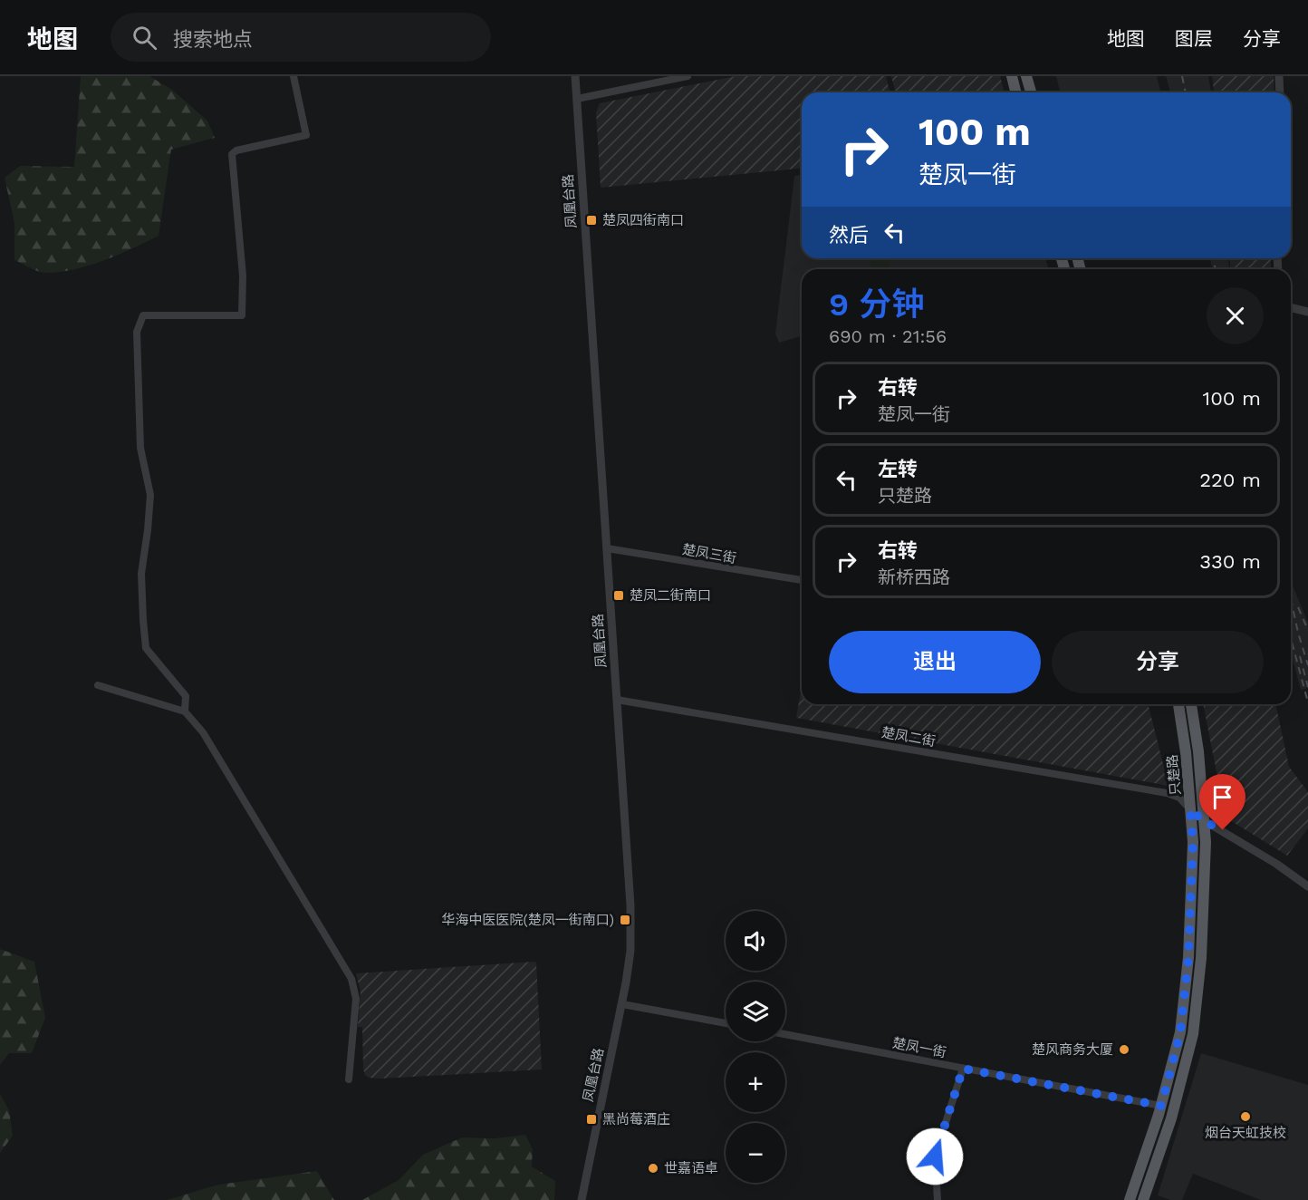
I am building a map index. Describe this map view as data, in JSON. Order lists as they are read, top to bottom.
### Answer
{
  "streets": {
    "main road": ["只楚路"],
    "street": [
      "凤凰台路",
      "楚凤三街",
      "楚凤二街",
      "楚凤一街"
    ]
  },
  "crossings": [
    ["凤凰台路", "楚凤三街"],
    ["凤凰台路", "楚凤二街"],
    ["楚凤二街", "只楚路"],
    ["只楚路", "楚凤一街"]
  ],
  "places": {
    "transit": [
      "楚凤四街南口",
      "楚凤二街南口",
      "华海中医医院(楚凤一街南口)",
      "黑尚莓酒庄"
    ],
    "other": ["楚风商务大厦", "烟台天虹技校", "世嘉语卓"]
  },
  "page": {
    "header": "地图",
    "search": "搜索地点",
    "nav": ["地图", "图层", "分享"],
    "turn": ["100 m", "楚凤一街"],
    "then": "然后",
    "heading": ["9 分钟", "690 m · 21:56"],
    "list": [
      {
        "name": "右转",
        "note": "楚凤一街",
        "value": "100 m"
      },
      {
        "name": "左转",
        "note": "只楚路",
        "value": "220 m"
      },
      {
        "name": "右转",
        "note": "新桥西路",
        "value": "330 m"
      }
    ],
    "buttons": ["退出", "分享"],
    "map_buttons": ["+", "−"]
  }
}
